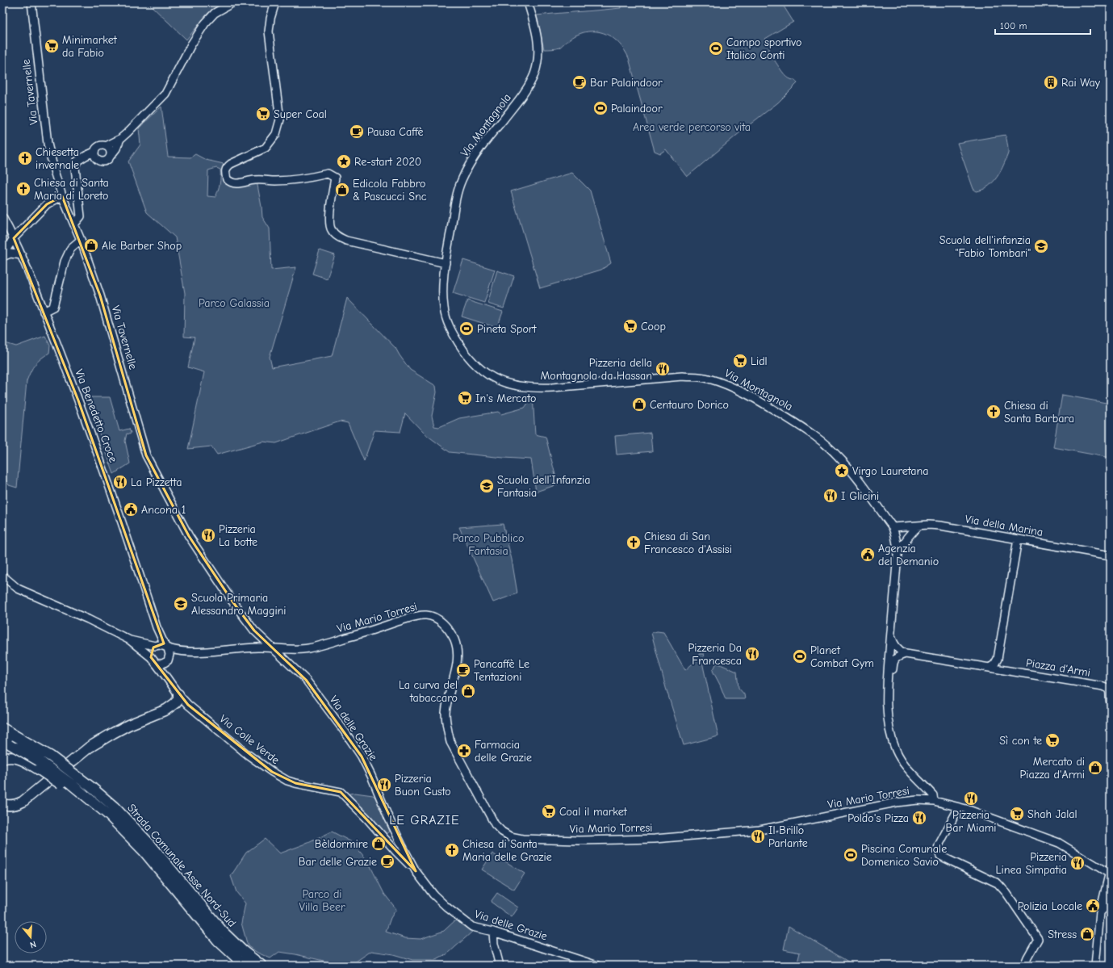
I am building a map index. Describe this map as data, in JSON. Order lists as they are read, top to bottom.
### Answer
{
  "streets": {
    "highway": ["Strada Comunale Asse Nord-Sud"],
    "street": [
      "Via Tavernelle",
      "Via Montagnola",
      "Via Benedetto Croce",
      "Via della Marina",
      "Via Mario Torresi",
      "Piazza d'Armi",
      "Via delle Grazie",
      "Via Colle Verde"
    ]
  },
  "crossings": [
    ["Via Tavernelle", "Via Mario Torresi"],
    ["Via Tavernelle", "Via delle Grazie"],
    ["Via Montagnola", "Via della Marina"],
    ["Via Montagnola", "Via Mario Torresi"],
    ["Via Montagnola", "Piazza d'Armi"],
    ["Via Benedetto Croce", "Via Mario Torresi"],
    ["Via Benedetto Croce", "Via Colle Verde"],
    ["Via Mario Torresi", "Via delle Grazie"],
    ["Via Mario Torresi", "Via Colle Verde"],
    ["Via delle Grazie", "Via Colle Verde"]
  ],
  "districts": ["LE GRAZIE"],
  "parks": [
    "Area verde percorso vita",
    "Parco Galassia",
    "Parco Pubblico Fantasia",
    "Parco di Villa Beer"
  ],
  "places": {
    "supermarket": [
      "Minimarket da Fabio",
      "Super Coal",
      "Coop",
      "Lidl",
      "In's Mercato",
      "Sì con te",
      "Coal il market",
      "Shah Jalal"
    ],
    "sports": [
      "Campo sportivo Italico Conti",
      "Palaindoor",
      "Pineta Sport",
      "Planet Combat Gym",
      "Piscina Comunale Domenico Savio"
    ],
    "cafe": [
      "Bar Palaindoor",
      "Pausa Caffè",
      "Pancaffè Le Tentazioni",
      "Bar delle Grazie"
    ],
    "building": ["Rai Way"],
    "church": [
      "Chiesetta invernale",
      "Chiesa di Santa Maria di Loreto",
      "Chiesa di Santa Barbara",
      "Chiesa di San Francesco d'Assisi",
      "Chiesa di Santa Maria delle Grazie"
    ],
    "place": ["Re-start 2020", "Virgo Lauretana"],
    "shop": [
      "Edicola Fabbro & Pascucci Snc",
      "Ale Barber Shop",
      "Centauro Dorico",
      "La curva del tabaccaro",
      "Mercato di Piazza d'Armi",
      "Bèldormire",
      "Stress"
    ],
    "school or university": ["Scuola dell'infanzia \"Fabio Tombari\"", "Scuola dell’Infanzia Fantasia", "Scuola Primaria Alessandro Maggini"],
    "restaurant": [
      "Pizzeria della Montagnola da Hassan",
      "La Pizzetta",
      "I Glicini",
      "Pizzeria La botte",
      "Pizzeria Da Francesca",
      "Pizzeria Buon Gusto",
      "Pizzeria Bar Miami",
      "Poldo's Pizza",
      "Il Brillo Parlante",
      "Pizzeria Linea Simpatia"
    ],
    "public building": ["Ancona 1", "Agenzia del Demanio", "Polizia Locale"],
    "pharmacy": ["Farmacia delle Grazie"]
  },
  "scale_bar": "100 m",
  "north": "bottom"
}
